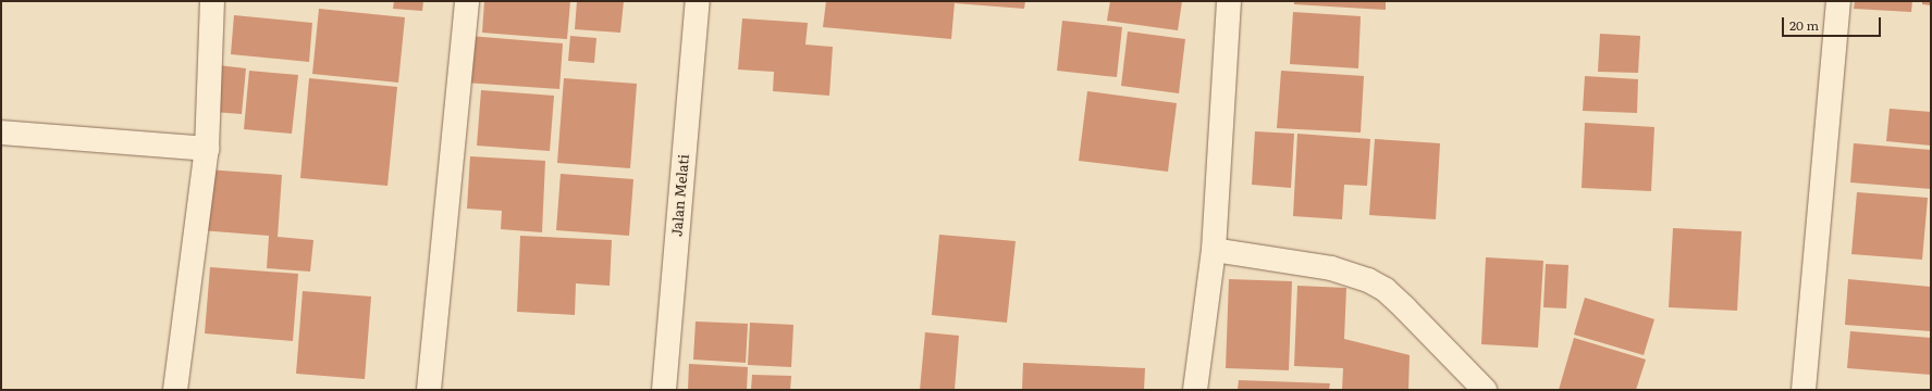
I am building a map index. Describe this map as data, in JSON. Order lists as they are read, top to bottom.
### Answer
{
  "streets": {
    "street": ["Jalan Melati"]
  },
  "scale_bar": "20 m"
}
